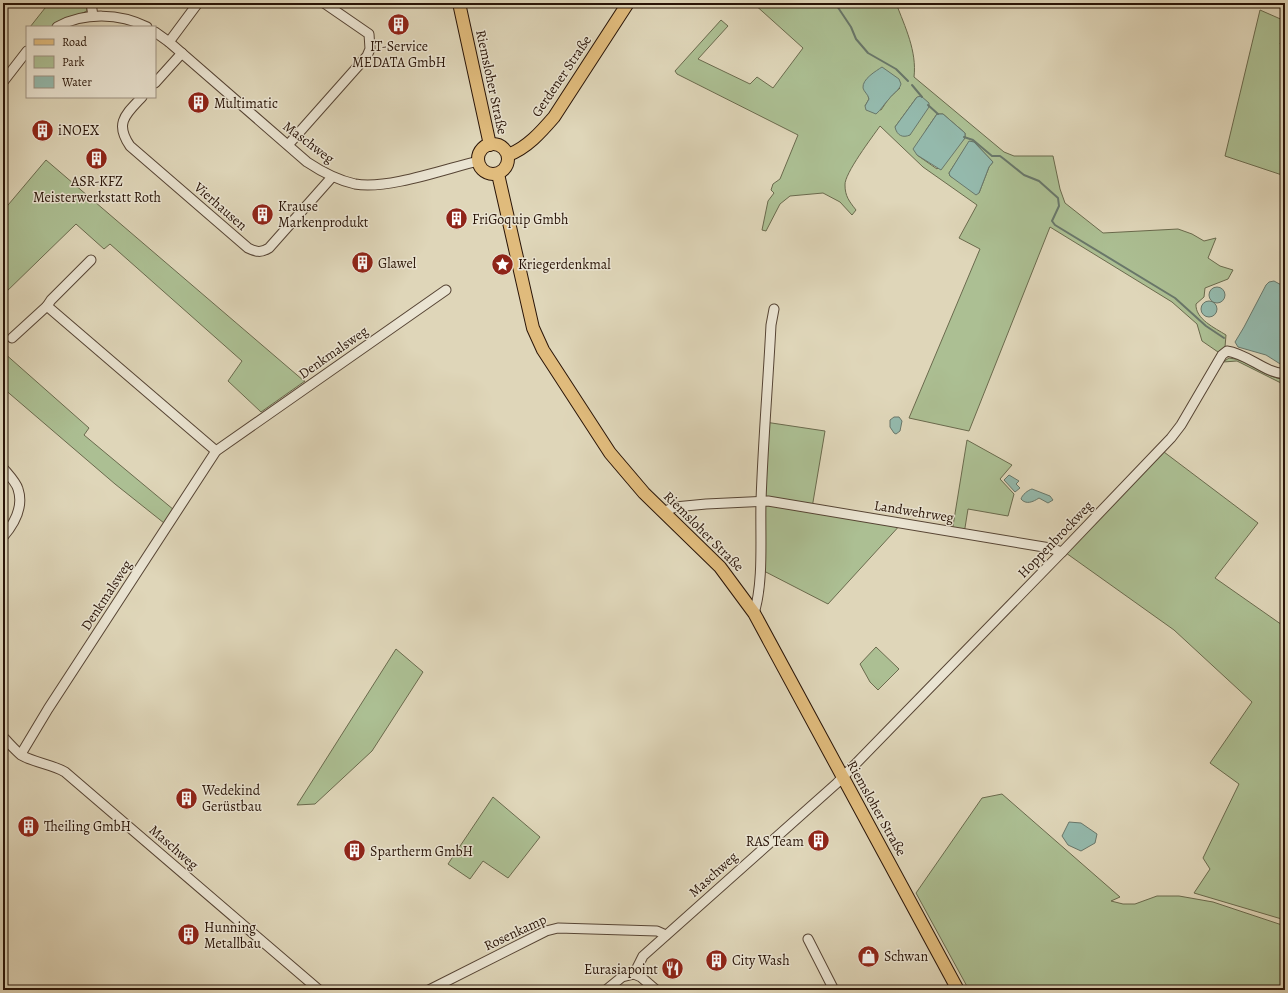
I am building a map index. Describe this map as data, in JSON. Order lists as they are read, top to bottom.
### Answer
{
  "streets": {
    "main road": ["Gerdener Straße", "Riemsloher Straße"],
    "street": [
      "Maschweg",
      "Vierhausen",
      "Denkmalsweg",
      "Landwehrweg",
      "Hoppenbrockweg",
      "Rosenkamp"
    ]
  },
  "crossings": [
    ["Gerdener Straße", "Riemsloher Straße"],
    ["Gerdener Straße", "Maschweg"],
    ["Riemsloher Straße", "Maschweg"],
    ["Riemsloher Straße", "Landwehrweg"],
    ["Riemsloher Straße", "Hoppenbrockweg"],
    ["Maschweg", "Vierhausen"],
    ["Maschweg", "Denkmalsweg"],
    ["Maschweg", "Hoppenbrockweg"],
    ["Maschweg", "Rosenkamp"],
    ["Landwehrweg", "Hoppenbrockweg"]
  ],
  "places": {
    "building": [
      "IT-Service MEDATA GmbH",
      "Multimatic",
      "iNOEX",
      "ASR-KFZ Meisterwerkstatt Roth",
      "Krause Markenprodukt",
      "FriGoquip Gmbh",
      "Glawel",
      "Wedekind Gerüstbau",
      "Theiling GmbH",
      "RAS Team",
      "Spartherm GmbH",
      "Hunning Metallbau",
      "City Wash"
    ],
    "place": ["Kriegerdenkmal"],
    "shop": ["Schwan"],
    "restaurant": ["Eurasiapoint"]
  },
  "legend": ["Road", "Park", "Water"]
}
